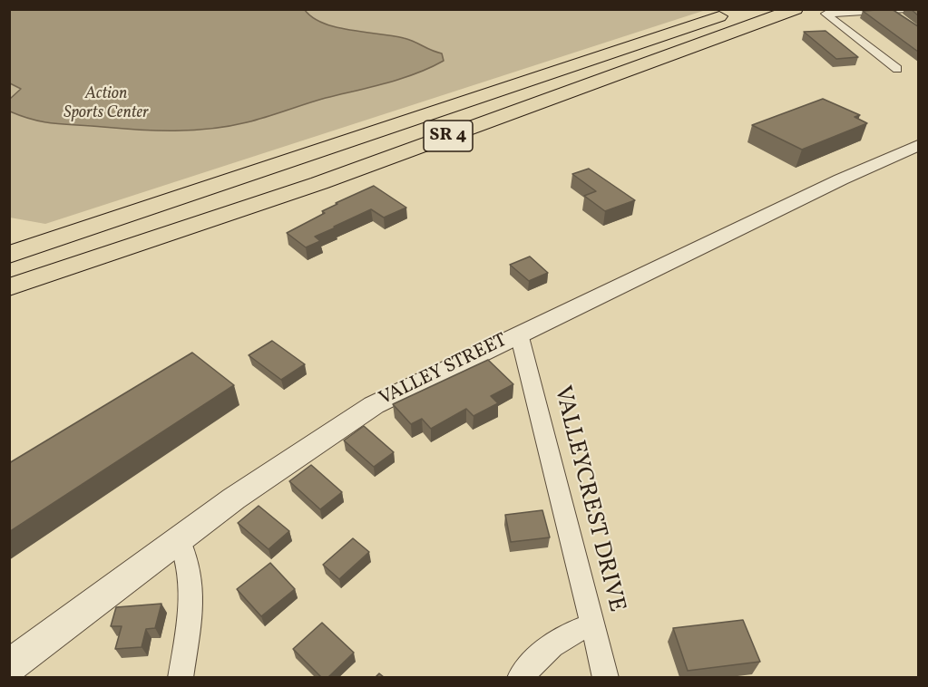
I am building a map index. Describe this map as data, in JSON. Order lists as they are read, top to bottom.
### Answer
{
  "streets": {
    "highway": ["SR 4"],
    "street": ["VALLEY STREET", "VALLEYCREST DRIVE"]
  },
  "crossings": [
    ["VALLEY STREET", "VALLEYCREST DRIVE"]
  ],
  "parks": ["Action Sports Center"]
}
